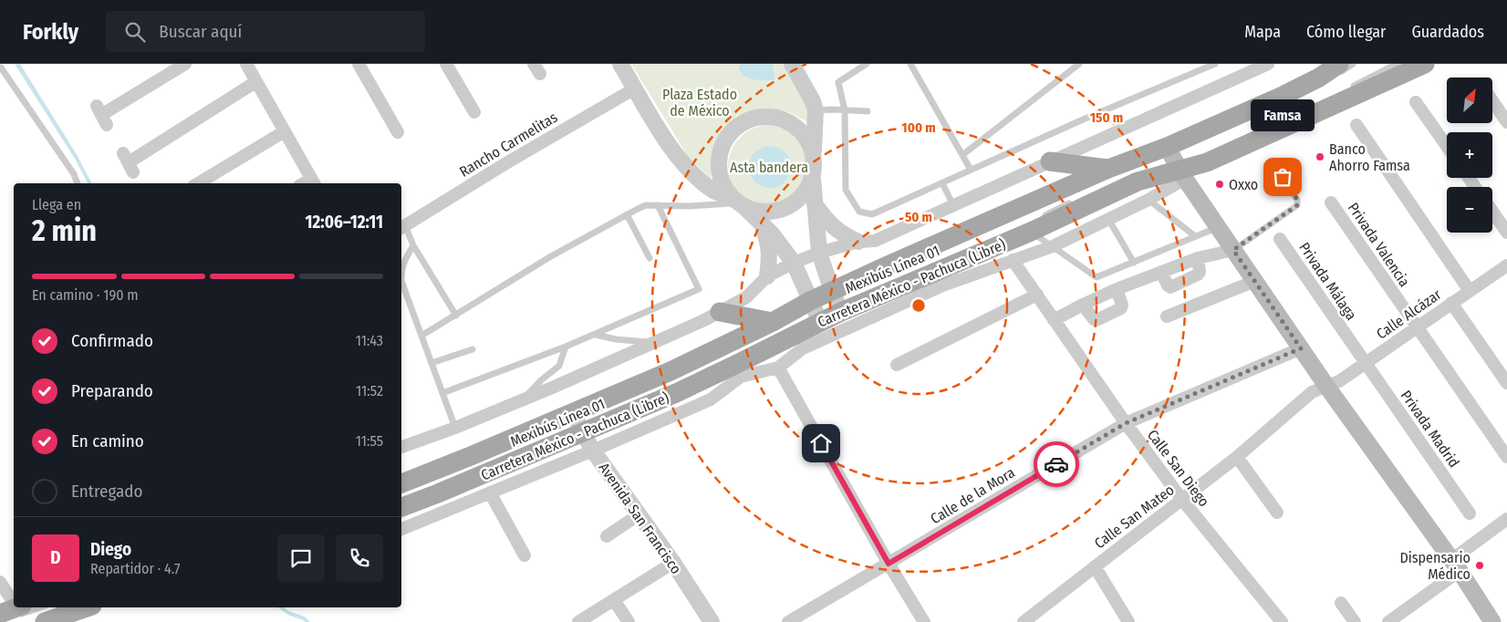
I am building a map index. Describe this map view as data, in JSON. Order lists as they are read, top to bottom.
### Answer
{
  "streets": {
    "main road": ["Carretera México - Pachuca (Libre)"],
    "street": [
      "Rancho Carmelitas",
      "Privada Valencia",
      "Privada Málaga",
      "Calle Alcázar",
      "Privada Madrid",
      "Calle San Diego",
      "Calle de la Mora",
      "Calle San Mateo",
      "Avenida San Francisco"
    ],
    "lane": ["Mexibús Línea 01"]
  },
  "crossings": [
    ["Privada Valencia", "Calle Alcázar"],
    ["Mexibús Línea 01", "Carretera México - Pachuca (Libre)"],
    ["Mexibús Línea 01", "Avenida San Francisco"],
    ["Privada Málaga", "Calle Alcázar"],
    ["Privada Málaga", "Privada Madrid"],
    ["Carretera México - Pachuca (Libre)", "Avenida San Francisco"],
    ["Calle Alcázar", "Privada Madrid"],
    ["Calle Alcázar", "Calle San Mateo"],
    ["Calle San Diego", "Calle de la Mora"],
    ["Calle San Diego", "Calle San Mateo"]
  ],
  "parks": ["Plaza Estado de México", "Asta bandera"],
  "places": [
    "Banco Ahorro Famsa",
    "Famsa",
    "Oxxo",
    "Dispensario Médico"
  ],
  "north": "top right",
  "page": {
    "header": "Forkly",
    "search": "Buscar aquí",
    "nav": ["Mapa", "Cómo llegar", "Guardados"],
    "map_buttons": ["+", "−"],
    "bubble": "Famsa",
    "heading": ["2 min", "Llega en", "12:06–12:11"],
    "panel": ["Diego", "Repartidor · 4.7"],
    "bar": "En camino · 190 m",
    "list": [
      ["Confirmado", "11:43"],
      ["Preparando", "11:52"],
      ["En camino", "11:55"],
      "Entregado"
    ],
    "round": "D"
  },
  "rings": ["150 m", "100 m", "50 m"]
}
